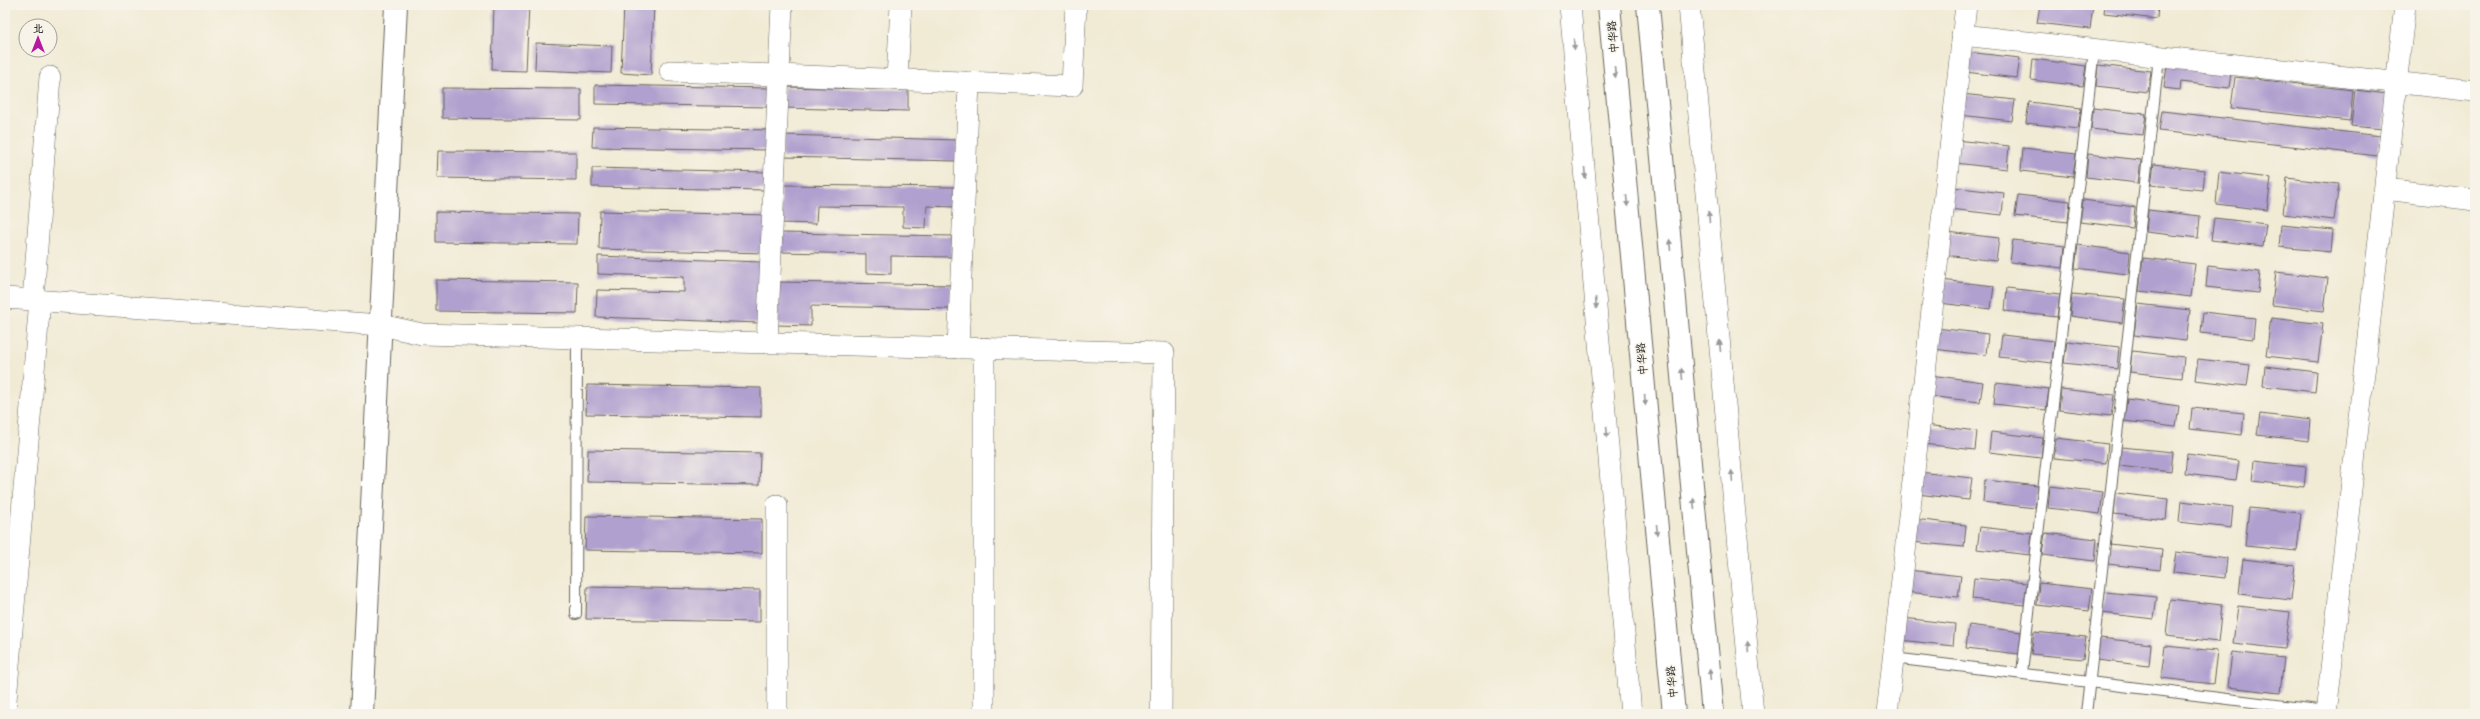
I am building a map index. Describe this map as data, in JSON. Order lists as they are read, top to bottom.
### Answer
{
  "streets": {
    "main road": ["中华路"]
  },
  "north": "top"
}
